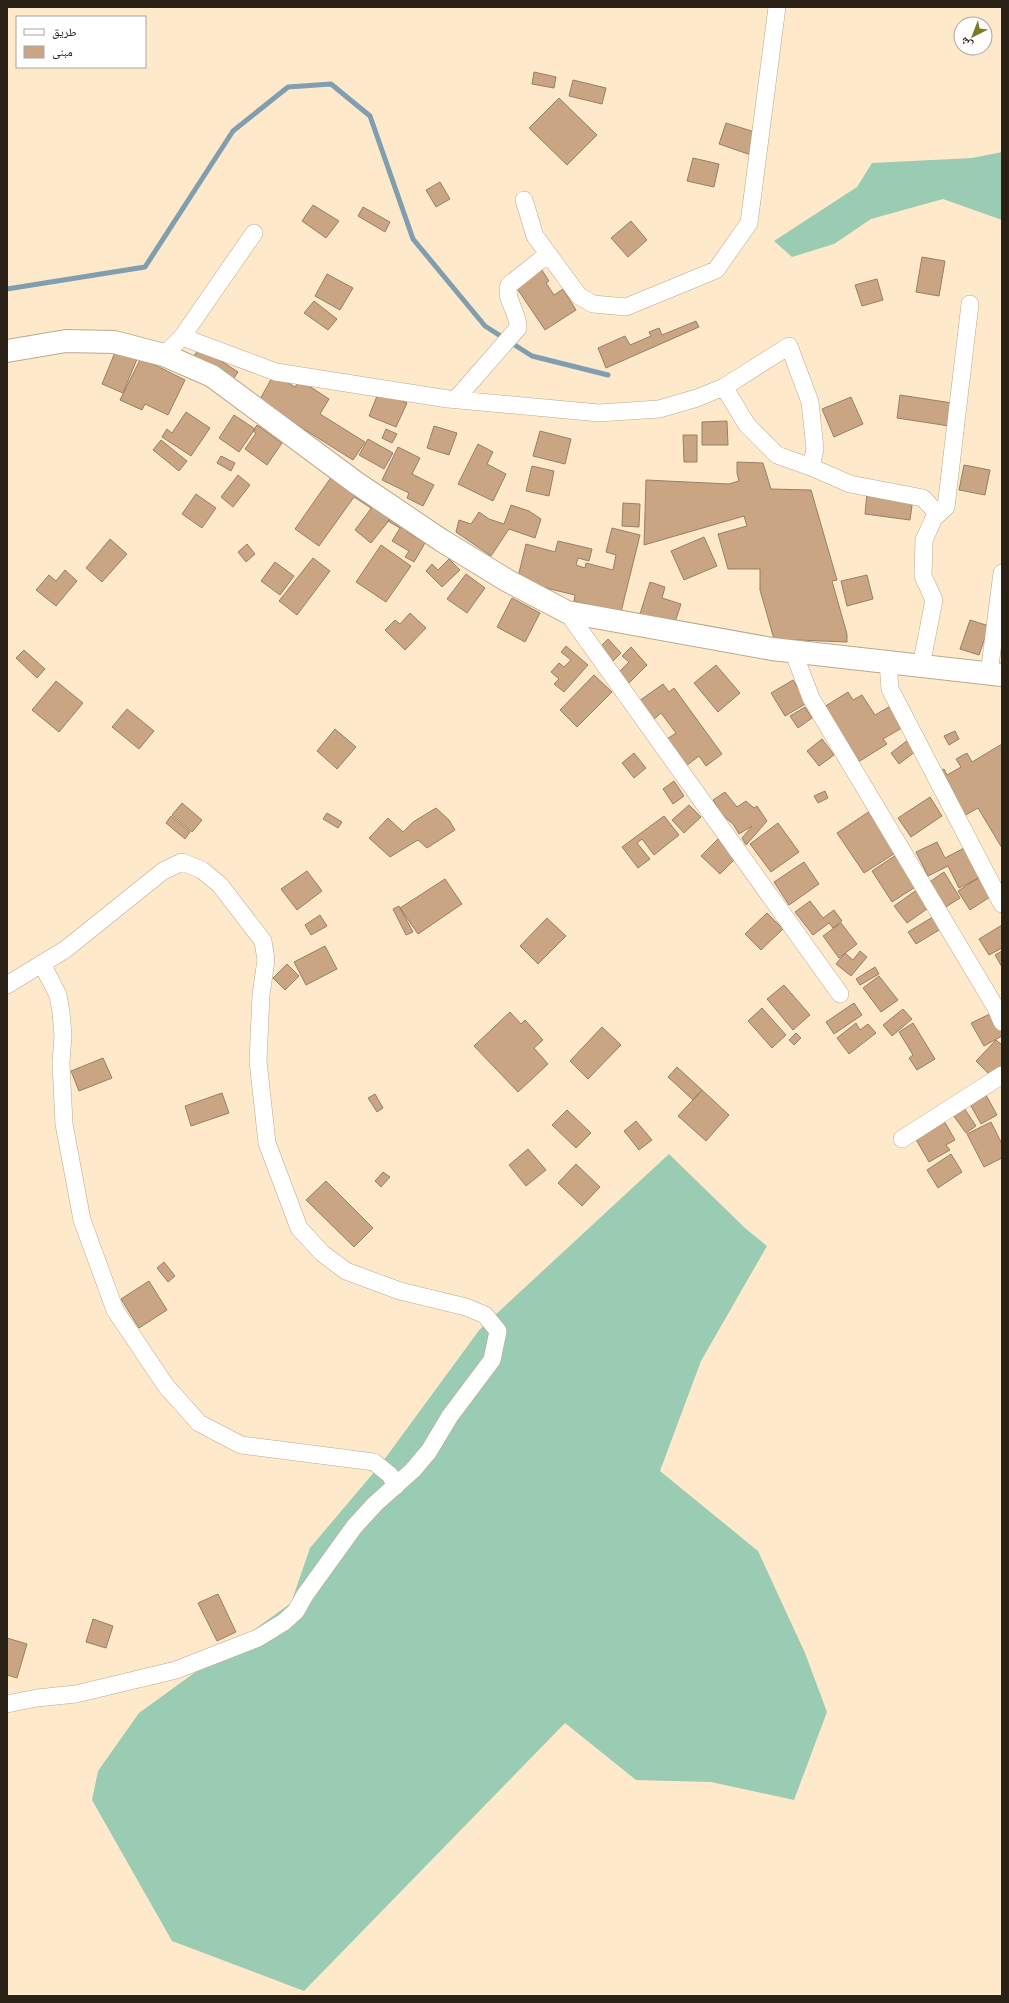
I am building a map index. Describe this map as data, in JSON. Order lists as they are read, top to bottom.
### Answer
{
  "legend": ["طريق", "مبنى"],
  "north": "bottom left"
}
